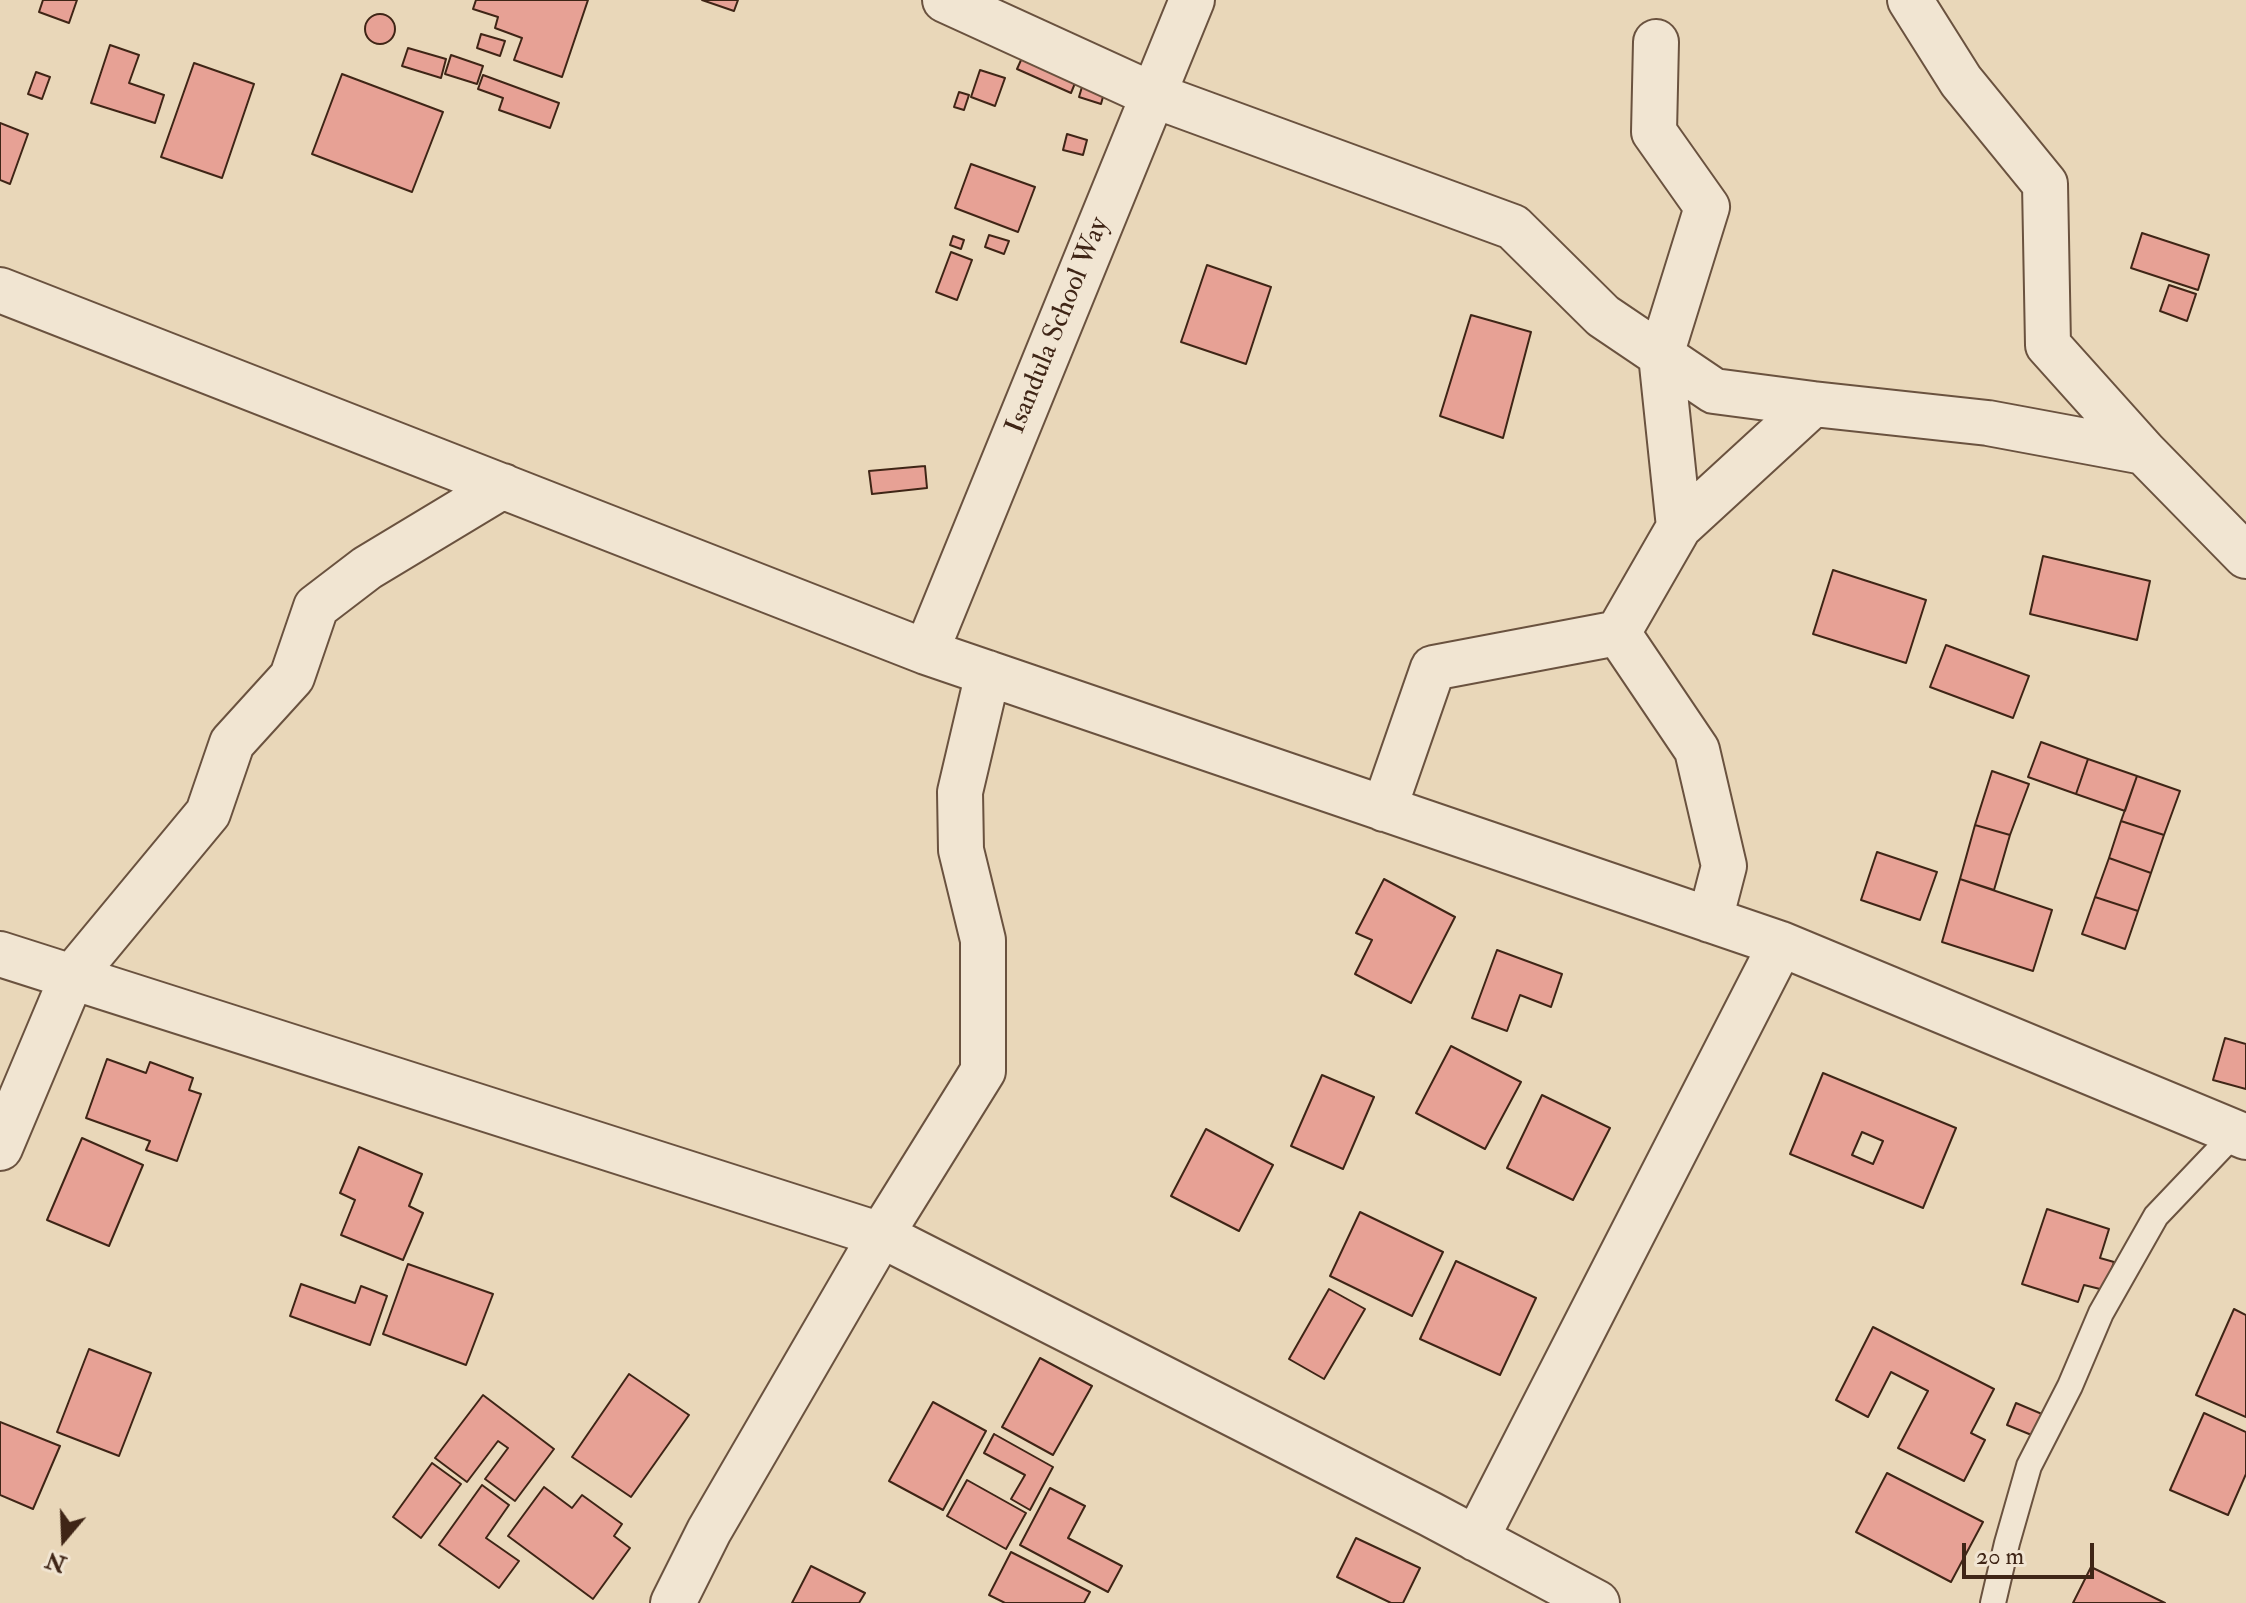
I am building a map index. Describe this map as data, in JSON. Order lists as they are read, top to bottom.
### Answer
{
  "streets": {
    "street": ["Isandula School Way"]
  },
  "scale_bar": "20 m",
  "north": "bottom"
}
